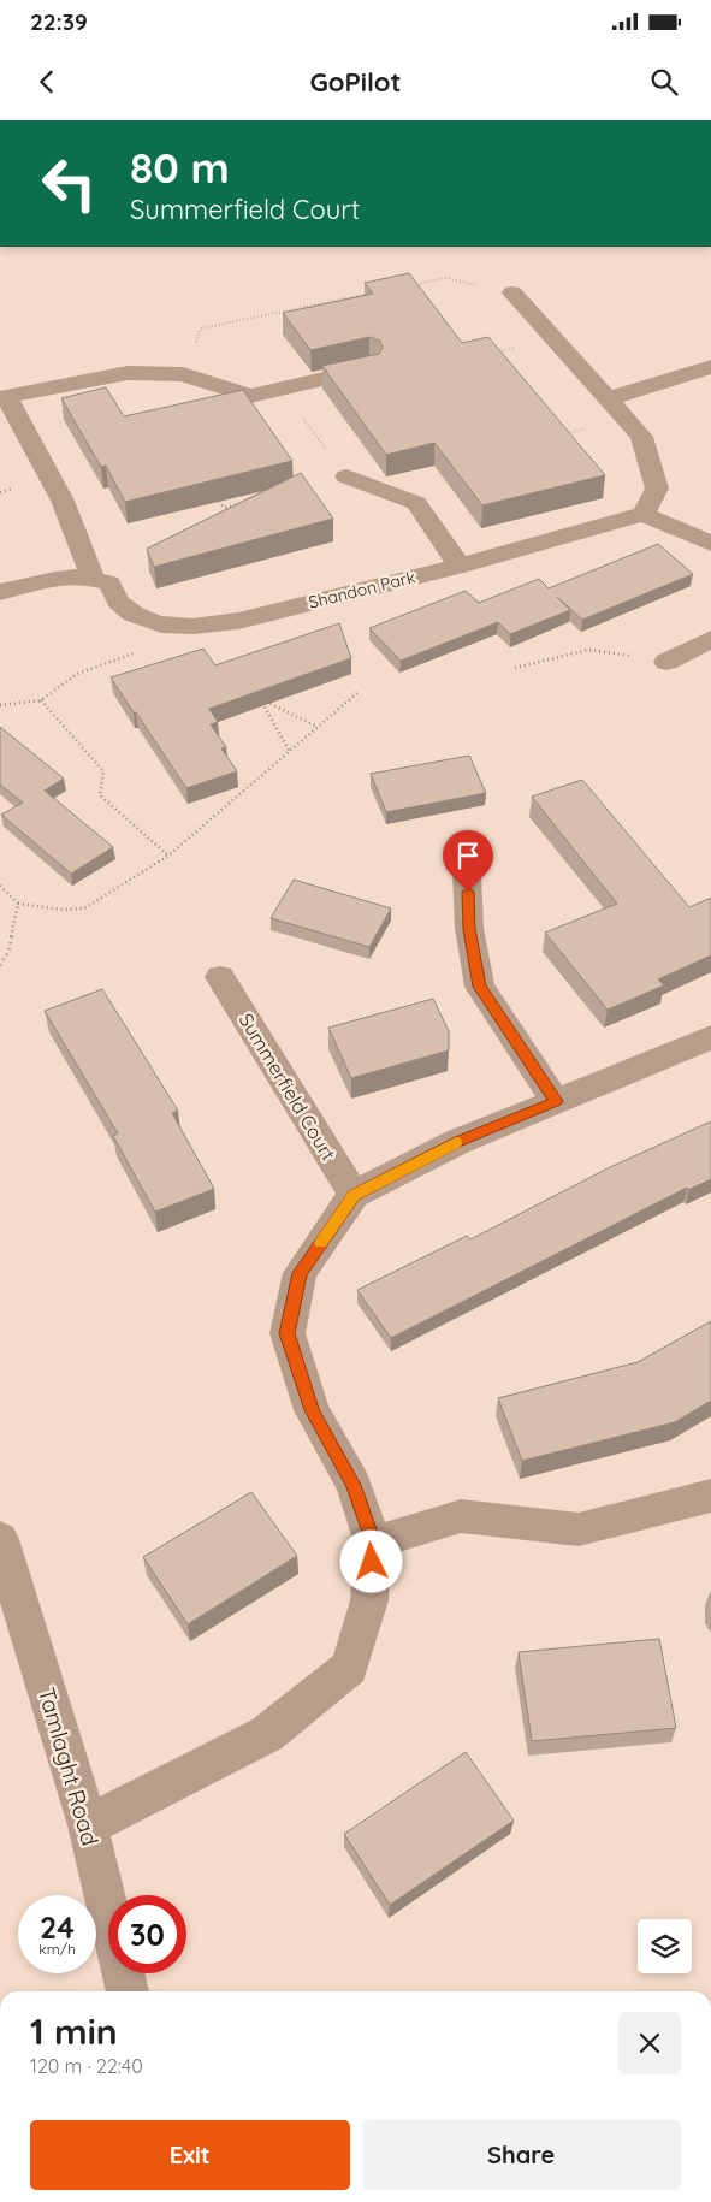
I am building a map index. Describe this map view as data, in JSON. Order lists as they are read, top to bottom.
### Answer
{
  "streets": {
    "street": ["Shandon Park", "Summerfield Court", "Tamlaght Road"]
  },
  "page": {
    "status": "22:39",
    "header": "GoPilot",
    "turn": ["80 m", "Summerfield Court"],
    "speed": "24 km/h",
    "limit": "30",
    "heading": ["1 min", "120 m · 22:40"],
    "buttons": ["Exit", "Share"]
  }
}
